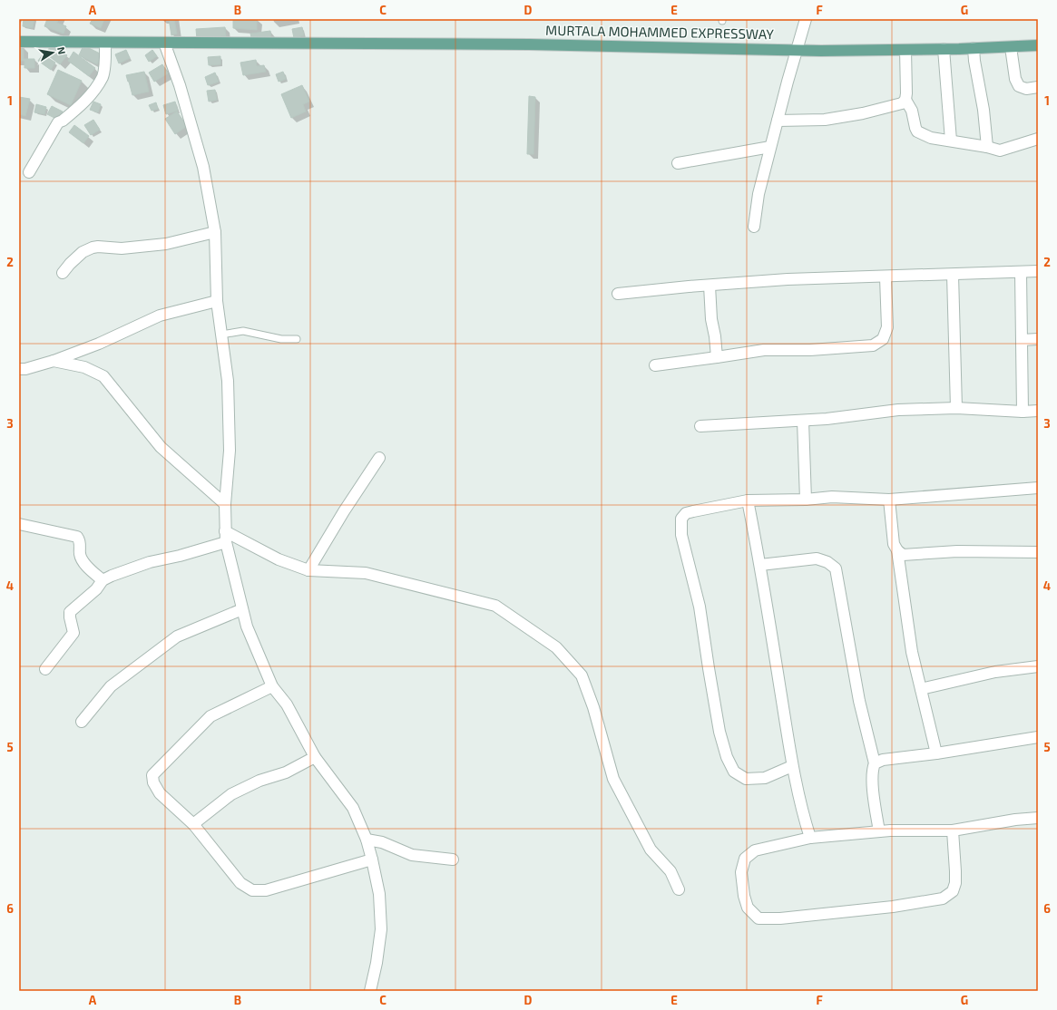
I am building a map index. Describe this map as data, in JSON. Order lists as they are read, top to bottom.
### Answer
{
  "streets": {
    "main road": ["MURTALA MOHAMMED EXPRESSWAY"]
  },
  "north": "right",
  "grid": {
    "columns": [
      "A",
      "B",
      "C",
      "D",
      "E",
      "F",
      "G"
    ],
    "rows": [
      "1",
      "2",
      "3",
      "4",
      "5",
      "6"
    ]
  }
}
